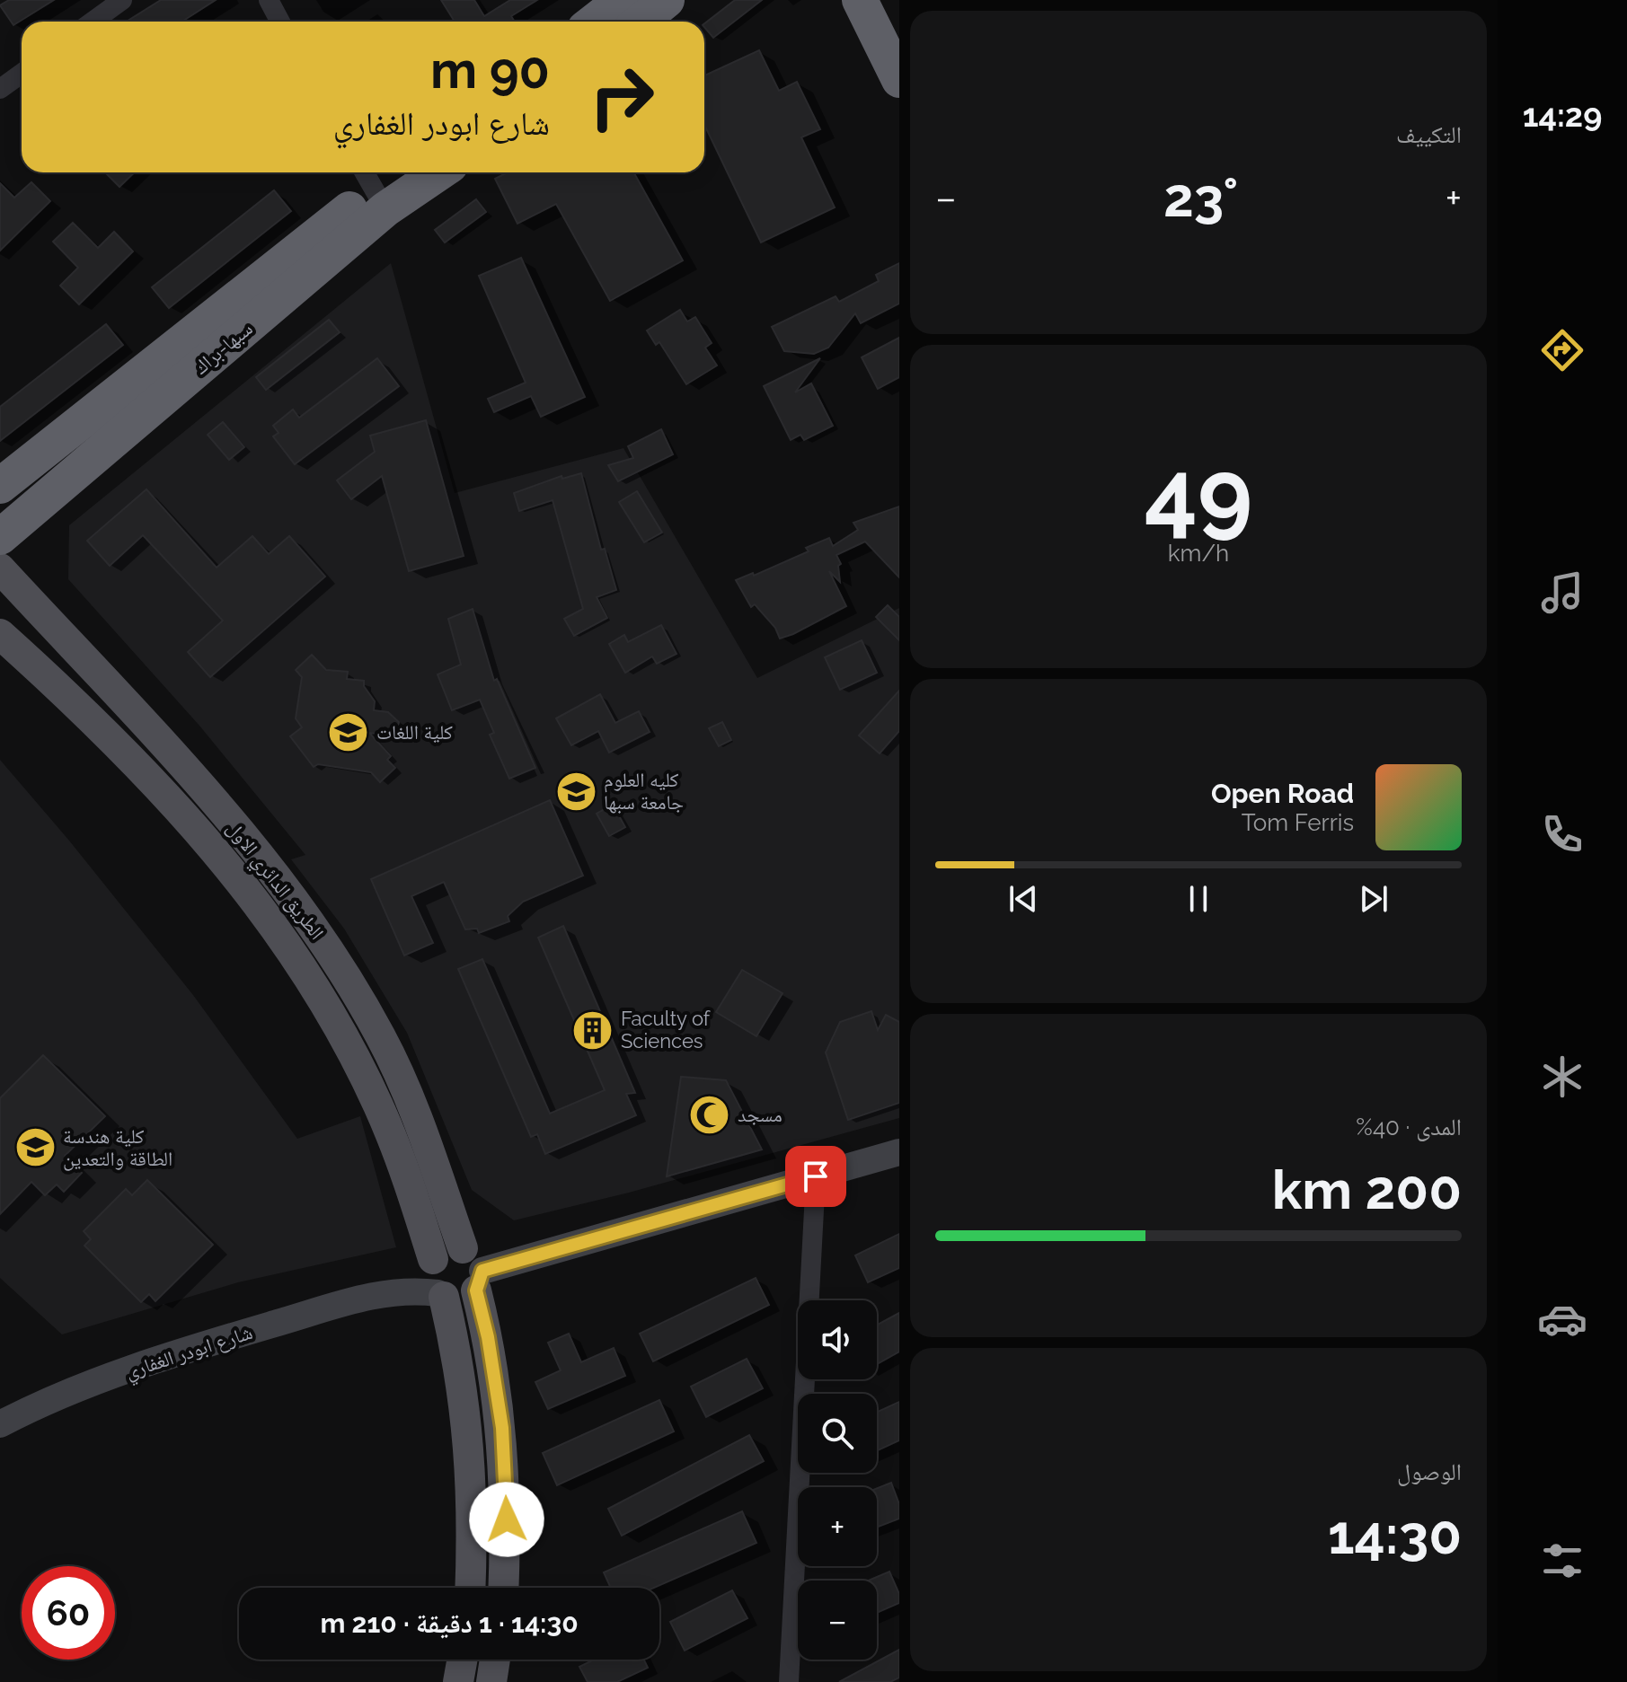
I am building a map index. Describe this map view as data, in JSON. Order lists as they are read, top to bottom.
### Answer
{
  "streets": {
    "highway": ["سبها-براك"],
    "main road": ["الطريق الدائري الاول"],
    "street": ["شارع ابودر الغفاري"]
  },
  "crossings": [
    ["الطريق الدائري الاول", "شارع ابودر الغفاري"]
  ],
  "places": {
    "school or university": ["كلية اللغات", "كليه العلوم جامعة سبها", "كلية هندسة الطاقة والتعدين"],
    "building": ["Faculty of Sciences"],
    "mosque": ["مسجد"]
  },
  "page": {
    "tabs": "14:29",
    "tile": [
      "التكييف",
      ["49", "km/h"],
      ["المدى · 40%", "200 km"],
      ["الوصول", "14:30"]
    ],
    "turn": ["90 m", "شارع ابودر الغفاري"],
    "heat": ["−", "23°", "+"],
    "song": ["Open Road", "Tom Ferris"],
    "map_buttons": ["+", "−"],
    "limit": "60",
    "trip": "14:30 · 1 دقيقة · 210 m"
  }
}
